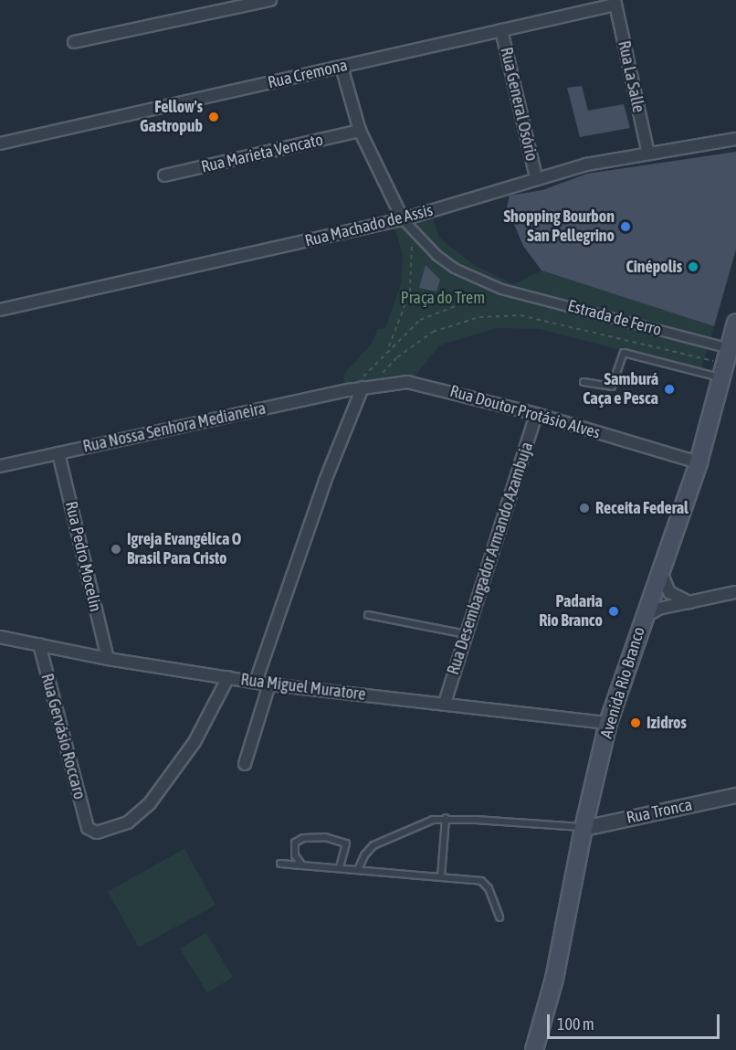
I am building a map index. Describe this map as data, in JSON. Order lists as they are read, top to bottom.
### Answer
{
  "streets": {
    "main road": ["Avenida Rio Branco"],
    "street": [
      "Rua Cremona",
      "Rua La Salle",
      "Rua General Osório",
      "Rua Marieta Vencato",
      "Rua Machado de Assis",
      "Estrada de Ferro",
      "Rua Doutor Protásio Alves",
      "Rua Nossa Senhora Medianeira",
      "Rua Pedro Mocelin",
      "Rua Desembargador Armando Azambuja",
      "Rua Miguel Muratore",
      "Rua Gervásio Roccaro",
      "Rua Tronca"
    ]
  },
  "crossings": [
    ["Rua Cremona", "Rua La Salle"],
    ["Rua Cremona", "Rua General Osório"],
    ["Rua La Salle", "Rua Machado de Assis"],
    ["Rua General Osório", "Rua Machado de Assis"],
    ["Rua Machado de Assis", "Estrada de Ferro"],
    ["Estrada de Ferro", "Avenida Rio Branco"],
    ["Rua Doutor Protásio Alves", "Rua Nossa Senhora Medianeira"],
    ["Rua Doutor Protásio Alves", "Rua Desembargador Armando Azambuja"],
    ["Rua Doutor Protásio Alves", "Avenida Rio Branco"],
    ["Rua Nossa Senhora Medianeira", "Rua Pedro Mocelin"],
    ["Rua Pedro Mocelin", "Rua Miguel Muratore"],
    ["Rua Desembargador Armando Azambuja", "Rua Miguel Muratore"],
    ["Avenida Rio Branco", "Rua Miguel Muratore"],
    ["Avenida Rio Branco", "Rua Tronca"],
    ["Rua Miguel Muratore", "Rua Gervásio Roccaro"]
  ],
  "parks": ["Praça do Trem"],
  "places": [
    "Fellow's Gastropub",
    "Shopping Bourbon San Pellegrino",
    "Cinépolis",
    "Samburá Caça e Pesca",
    "Receita Federal",
    "Igreja Evangélica O Brasil Para Cristo",
    "Padaria Rio Branco",
    "Izidros"
  ],
  "scale_bar": "100 m"
}
